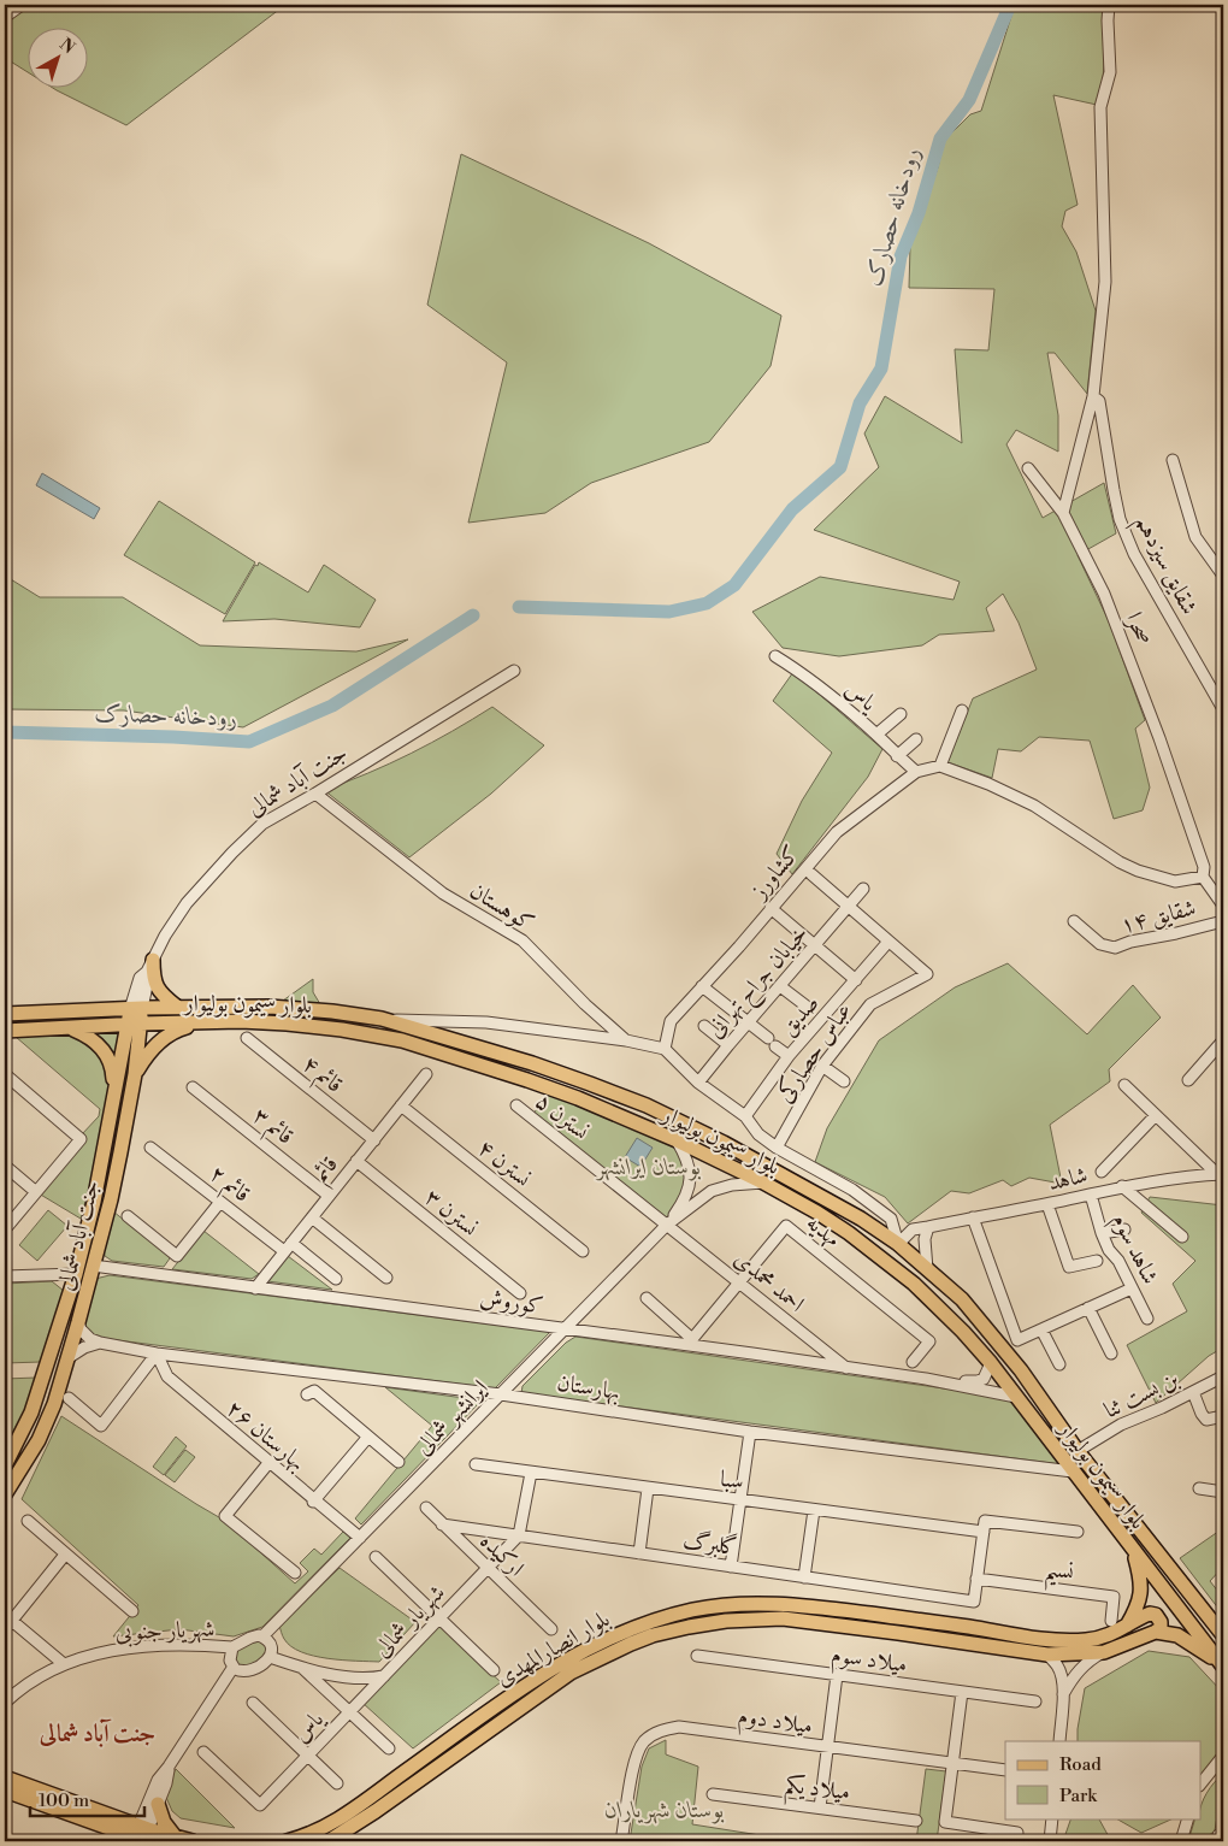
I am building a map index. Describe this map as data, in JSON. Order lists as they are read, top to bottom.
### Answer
{
  "streets": {
    "main road": ["جنت آباد شمالی", "بلوار سیمون بولیوار", "بلوار انصارالمهدی"],
    "street": [
      "شقایق سیزدهم",
      "صحرا",
      "یاس",
      "کشاورز",
      "کوهستان",
      "شقایق ۱۴",
      "خیابان جراح تهرانی",
      "صدیق",
      "عباس حصارکی",
      "قائم ۴",
      "نسترن ۵",
      "قائم ۳",
      "نسترن ۴",
      "قائم",
      "شاهد",
      "قائم ۲",
      "نسترن ۳",
      "مهدیه",
      "شاهد سوم",
      "احمد محمدی",
      "کوروش",
      "بهارستان",
      "بن بست ثنا",
      "ایرانشهر شمالی",
      "بهارستان ۲۶",
      "سبا",
      "گلبرگ",
      "ارکیده",
      "نسیم",
      "شهریار شمالی",
      "شهریار جنوبی",
      "میلاد سوم",
      "میلاد دوم",
      "میلاد یکم"
    ]
  },
  "crossings": [
    ["یاس", "کشاورز"],
    ["یاس", "شهریار شمالی"],
    ["جنت آباد شمالی", "کوهستان"],
    ["جنت آباد شمالی", "بلوار سیمون بولیوار"],
    ["جنت آباد شمالی", "کوروش"],
    ["کشاورز", "کوهستان"],
    ["بلوار سیمون بولیوار", "شاهد"],
    ["بلوار سیمون بولیوار", "بهارستان"],
    ["بلوار سیمون بولیوار", "بن بست ثنا"],
    ["صدیق", "عباس حصارکی"],
    ["قائم ۴", "قائم"],
    ["نسترن ۵", "احمد محمدی"],
    ["نسترن ۵", "ایرانشهر شمالی"],
    ["قائم ۳", "قائم"],
    ["نسترن ۴", "قائم"],
    ["قائم", "قائم ۲"],
    ["قائم", "نسترن ۳"],
    ["قائم", "کوروش"],
    ["شاهد", "شاهد سوم"],
    ["مهدیه", "احمد محمدی"],
    ["احمد محمدی", "کوروش"],
    ["احمد محمدی", "ایرانشهر شمالی"],
    ["کوروش", "ایرانشهر شمالی"],
    ["بهارستان", "ایرانشهر شمالی"],
    ["بهارستان", "بهارستان ۲۶"],
    ["ایرانشهر شمالی", "بهارستان ۲۶"],
    ["ایرانشهر شمالی", "شهریار شمالی"],
    ["ایرانشهر شمالی", "شهریار جنوبی"],
    ["گلبرگ", "ارکیده"],
    ["گلبرگ", "نسیم"],
    ["گلبرگ", "شهریار شمالی"],
    ["ارکیده", "شهریار شمالی"],
    ["شهریار شمالی", "شهریار جنوبی"]
  ],
  "districts": ["جنت‌ آباد شمالی"],
  "water": ["رودخانه حصارک"],
  "parks": ["بوستان ایرانشهر", "بوستان شهریاران"],
  "legend": ["Road", "Park"],
  "scale_bar": "100 m",
  "north": "top right"
}
